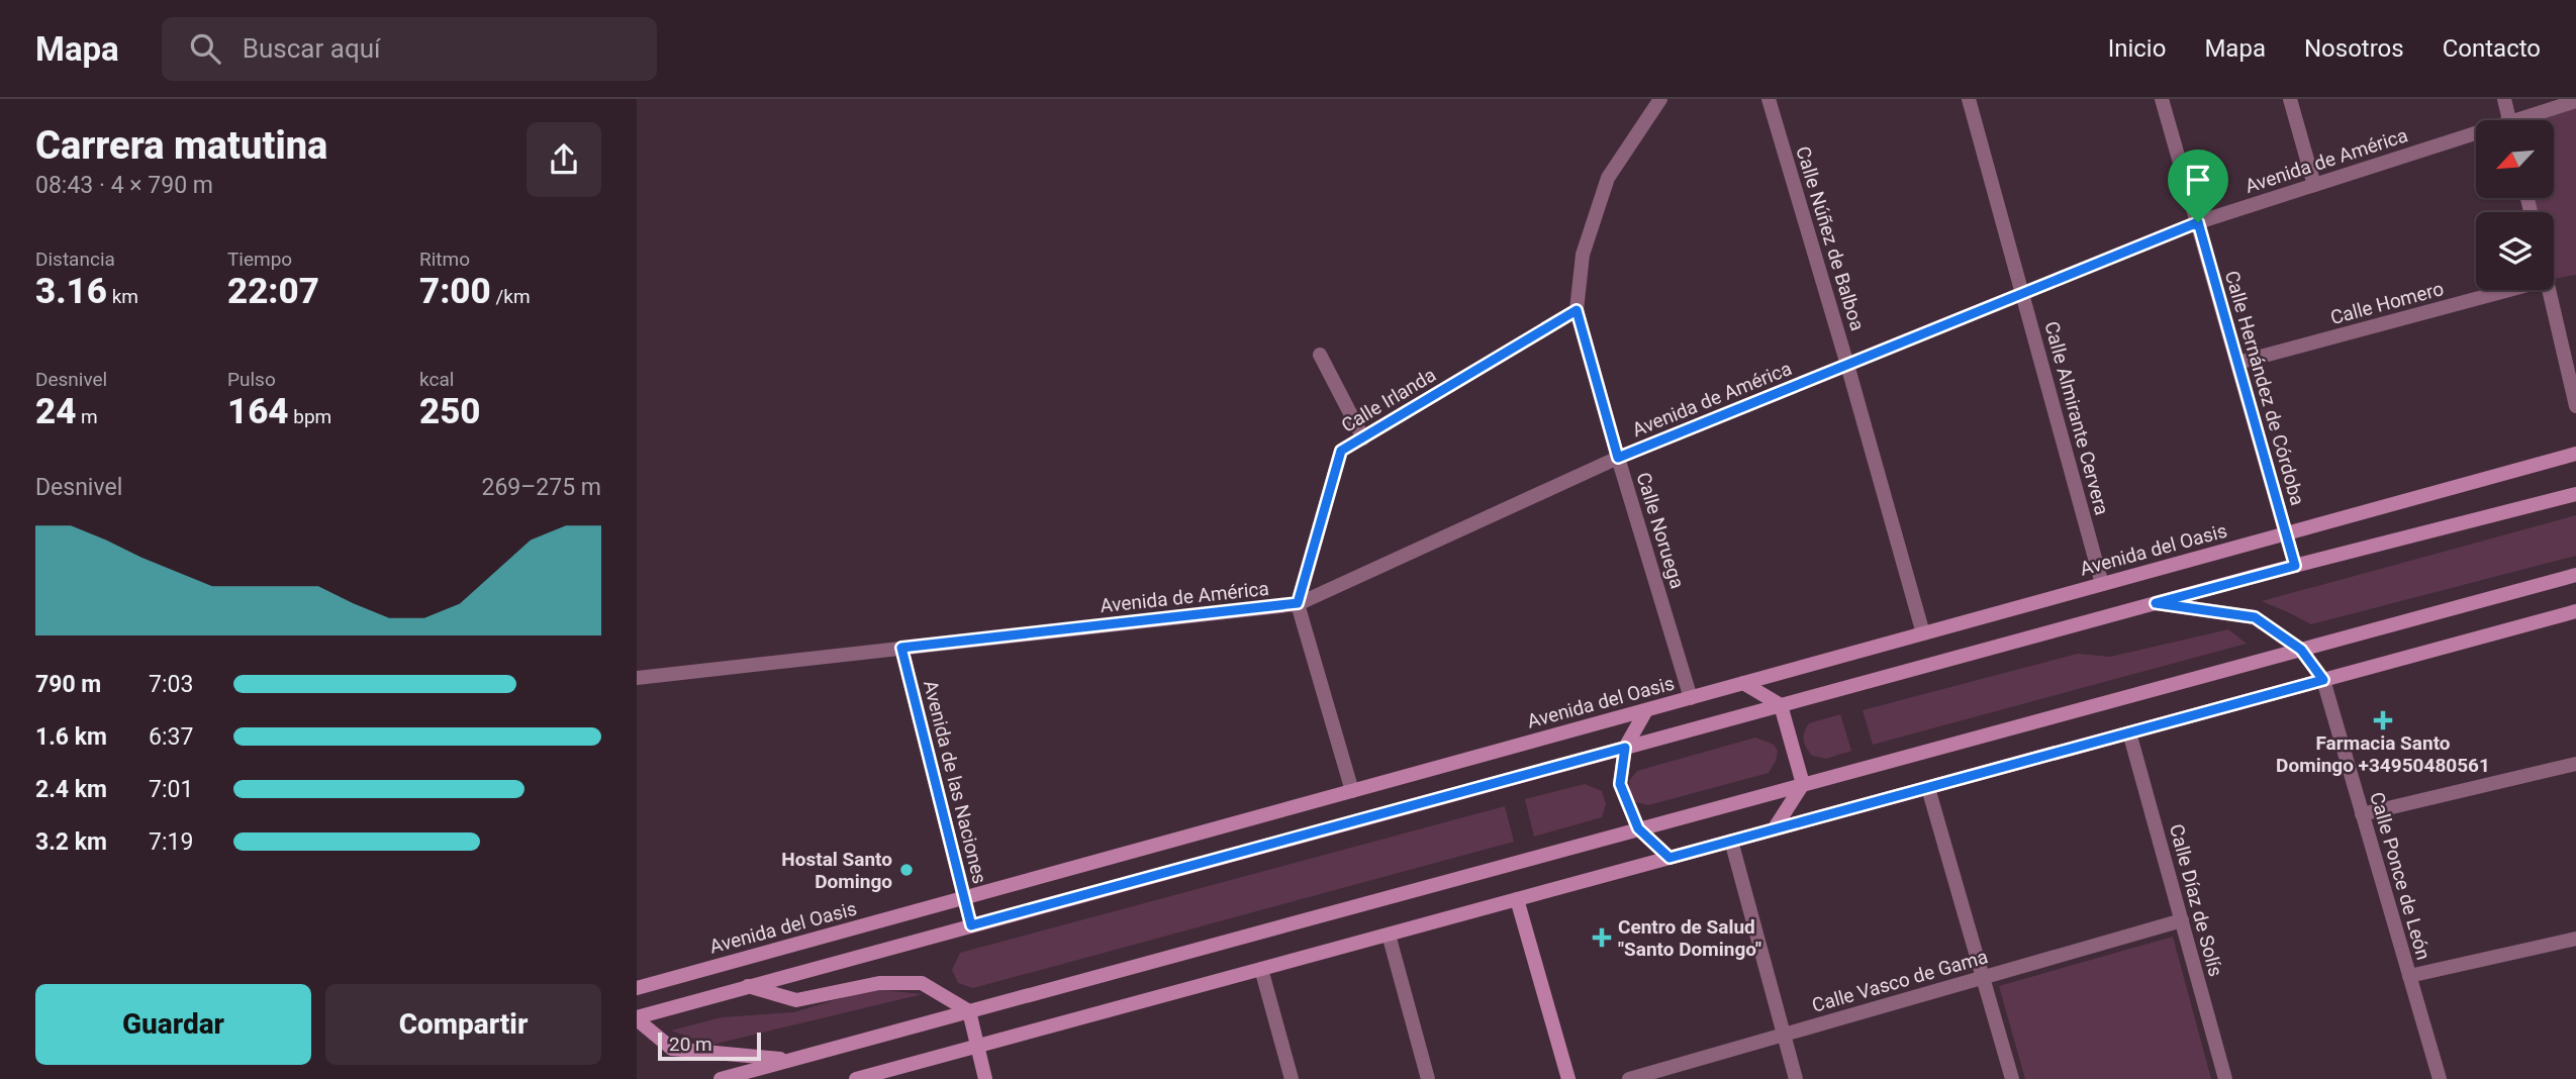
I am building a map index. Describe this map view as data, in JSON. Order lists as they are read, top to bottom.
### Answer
{
  "streets": {
    "street": [
      "Avenida de América",
      "Calle Núñez de Balboa",
      "Calle Homero",
      "Calle Hernández de Córdoba",
      "Calle Irlanda",
      "Calle Almirante Cervera",
      "Calle Noruega",
      "Avenida del Oasis",
      "Avenida de las Naciones",
      "Calle Ponce de León",
      "Calle Díaz de Solís",
      "Calle Vasco de Gama"
    ]
  },
  "crossings": [
    ["Avenida de América", "Calle Núñez de Balboa"],
    ["Avenida de América", "Calle Hernández de Córdoba"],
    ["Avenida de América", "Calle Irlanda"],
    ["Avenida de América", "Calle Almirante Cervera"],
    ["Avenida de América", "Calle Noruega"],
    ["Avenida de América", "Avenida de las Naciones"],
    ["Calle Núñez de Balboa", "Avenida del Oasis"],
    ["Calle Homero", "Calle Hernández de Córdoba"],
    ["Calle Hernández de Córdoba", "Avenida del Oasis"],
    ["Calle Irlanda", "Calle Noruega"],
    ["Calle Almirante Cervera", "Avenida del Oasis"],
    ["Calle Noruega", "Avenida del Oasis"],
    ["Avenida del Oasis", "Avenida de las Naciones"],
    ["Calle Díaz de Solís", "Calle Vasco de Gama"]
  ],
  "places": {
    "health": ["Farmacia Santo Domingo +34950480561", "Centro de Salud \"Santo Domingo\""],
    "other": ["Hostal Santo Domingo"]
  },
  "scale_bar": "20 m",
  "north": "bottom left",
  "page": {
    "header": "Mapa",
    "search": "Buscar aquí",
    "nav": [
      "Inicio",
      "Mapa",
      "Nosotros",
      "Contacto"
    ],
    "heading": ["Carrera matutina", "08:43 · 4 × 790 m"],
    "stats": [
      ["Distancia", "3.16 km"],
      ["Tiempo", "22:07"],
      ["Ritmo", "7:00 /km"],
      ["Desnivel", "24 m"],
      ["Pulso", "164 bpm"],
      ["kcal", "250"]
    ],
    "chart": ["Desnivel", "269–275 m"],
    "list": [
      {
        "name": "790 m",
        "note": "7:03"
      },
      {
        "name": "1.6 km",
        "note": "6:37"
      },
      {
        "name": "2.4 km",
        "note": "7:01"
      },
      {
        "name": "3.2 km",
        "note": "7:19"
      }
    ],
    "buttons": ["Guardar", "Compartir"],
    "scale": "20 m"
  }
}
